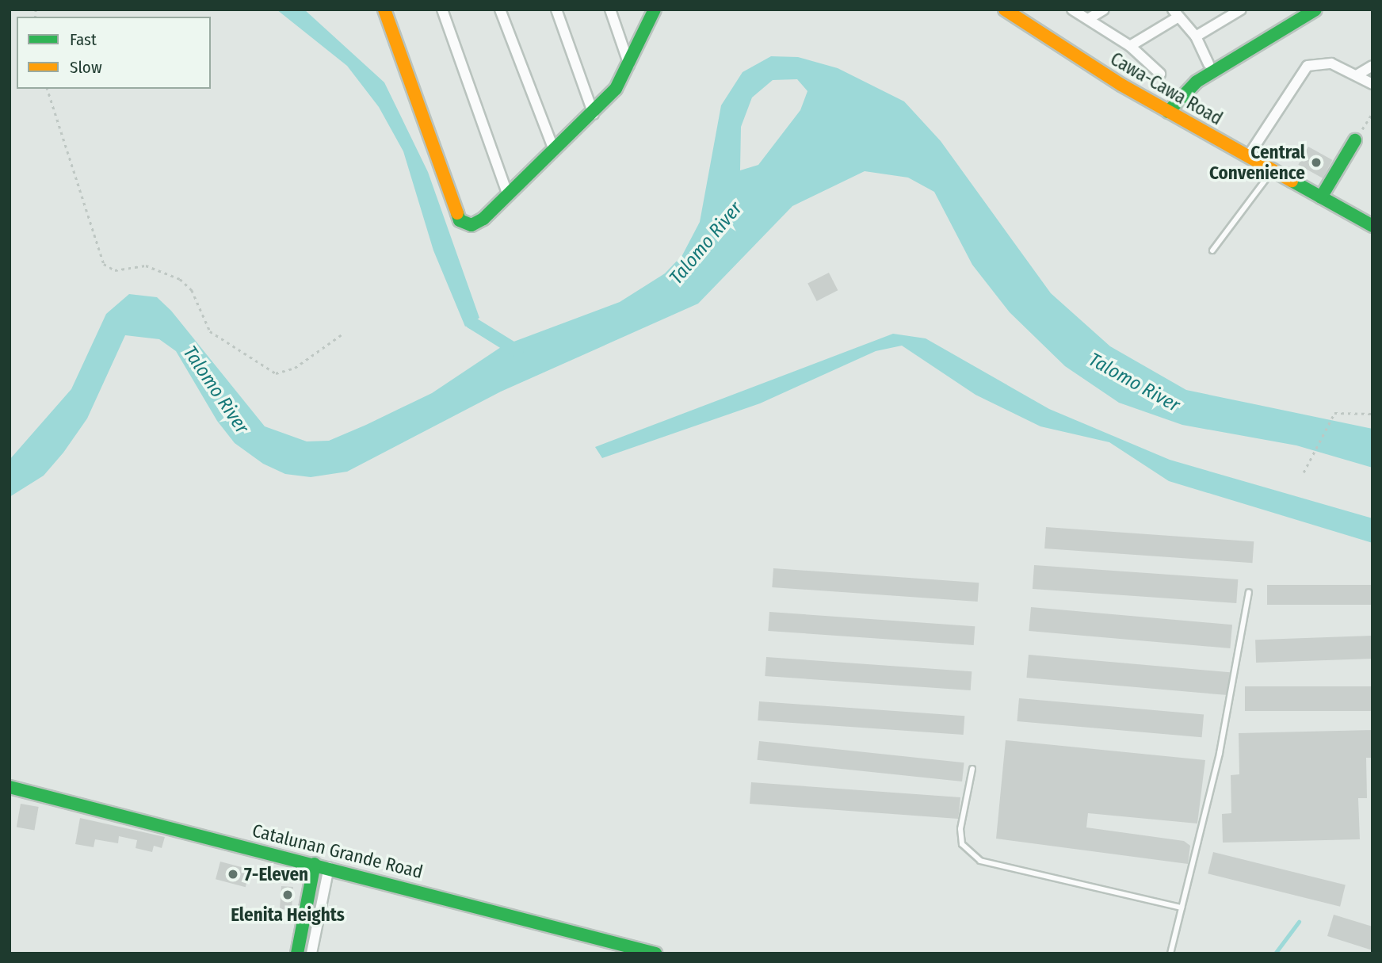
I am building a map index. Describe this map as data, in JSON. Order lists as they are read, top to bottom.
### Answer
{
  "streets": {
    "street": ["Cawa-Cawa Road", "Catalunan Grande Road"]
  },
  "water": ["Talomo River"],
  "places": ["Central Convenience", "7-Eleven", "Elenita Heights"],
  "legend": ["Fast", "Slow"]
}
